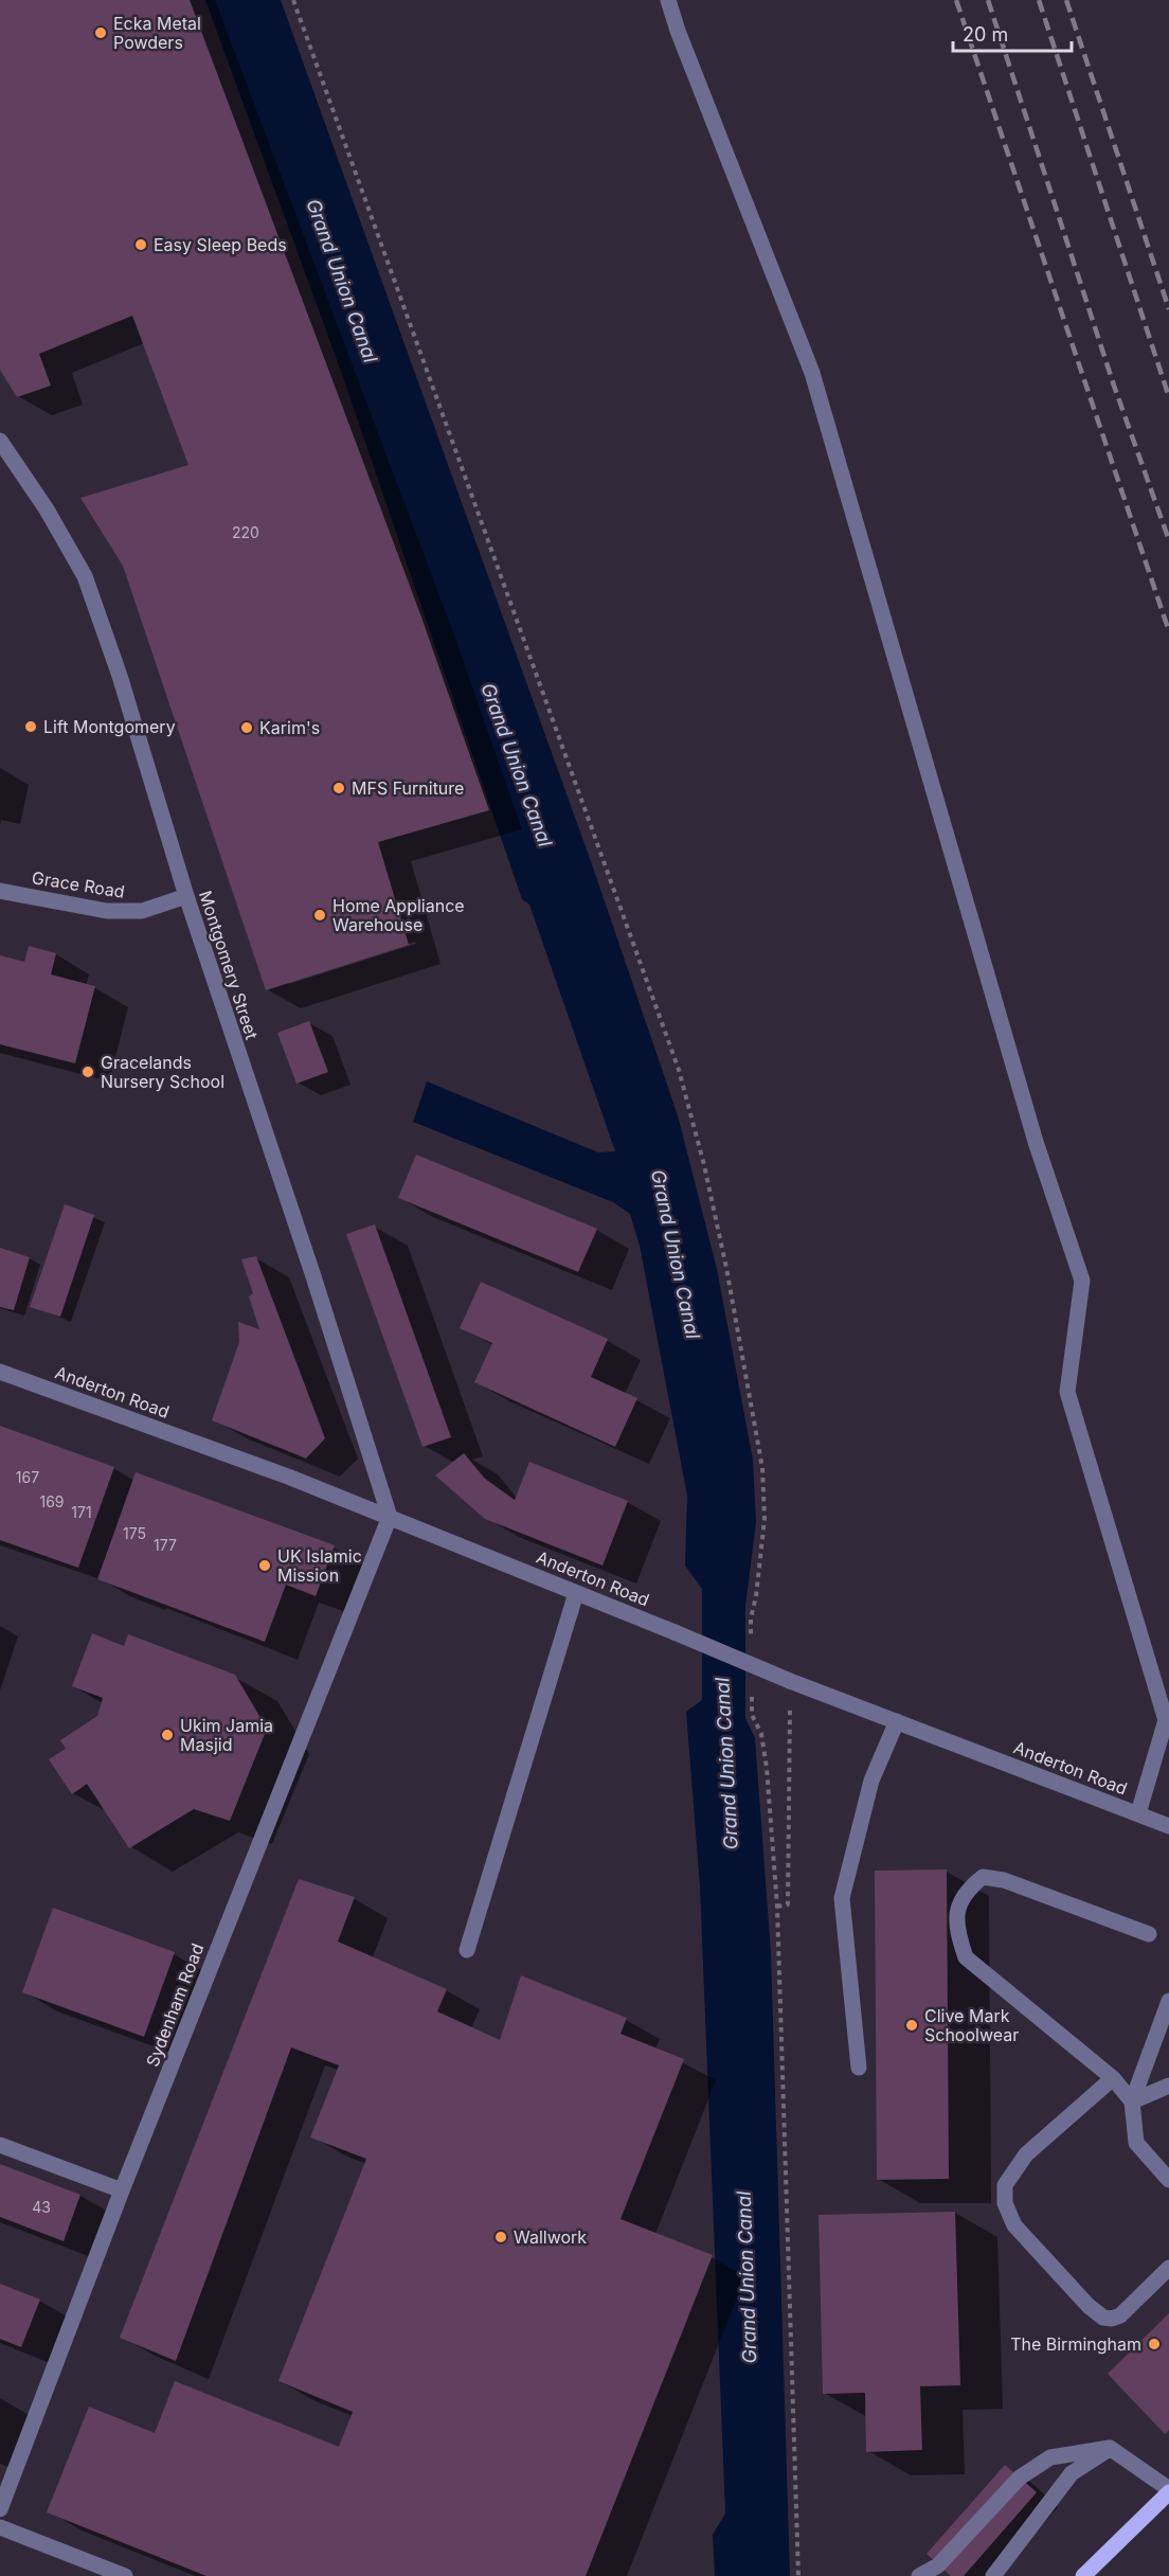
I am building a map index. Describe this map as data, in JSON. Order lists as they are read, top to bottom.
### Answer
{
  "streets": {
    "street": [
      "Grace Road",
      "Montgomery Street",
      "Anderton Road",
      "Sydenham Road"
    ]
  },
  "crossings": [
    ["Grace Road", "Montgomery Street"],
    ["Montgomery Street", "Anderton Road"],
    ["Montgomery Street", "Sydenham Road"],
    ["Anderton Road", "Sydenham Road"]
  ],
  "water": ["Grand Union Canal"],
  "places": [
    "Ecka Metal Powders",
    "Easy Sleep Beds",
    "Lift Montgomery",
    "Karim's",
    "MFS Furniture",
    "Home Appliance Warehouse",
    "Gracelands Nursery School",
    "UK Islamic Mission",
    "Ukim Jamia Masjid",
    "Clive Mark Schoolwear",
    "Wallwork",
    "The Birmingham"
  ],
  "house_numbers": [
    "220",
    "167",
    "169",
    "171",
    "175",
    "177",
    "43"
  ],
  "scale_bar": "20 m"
}
